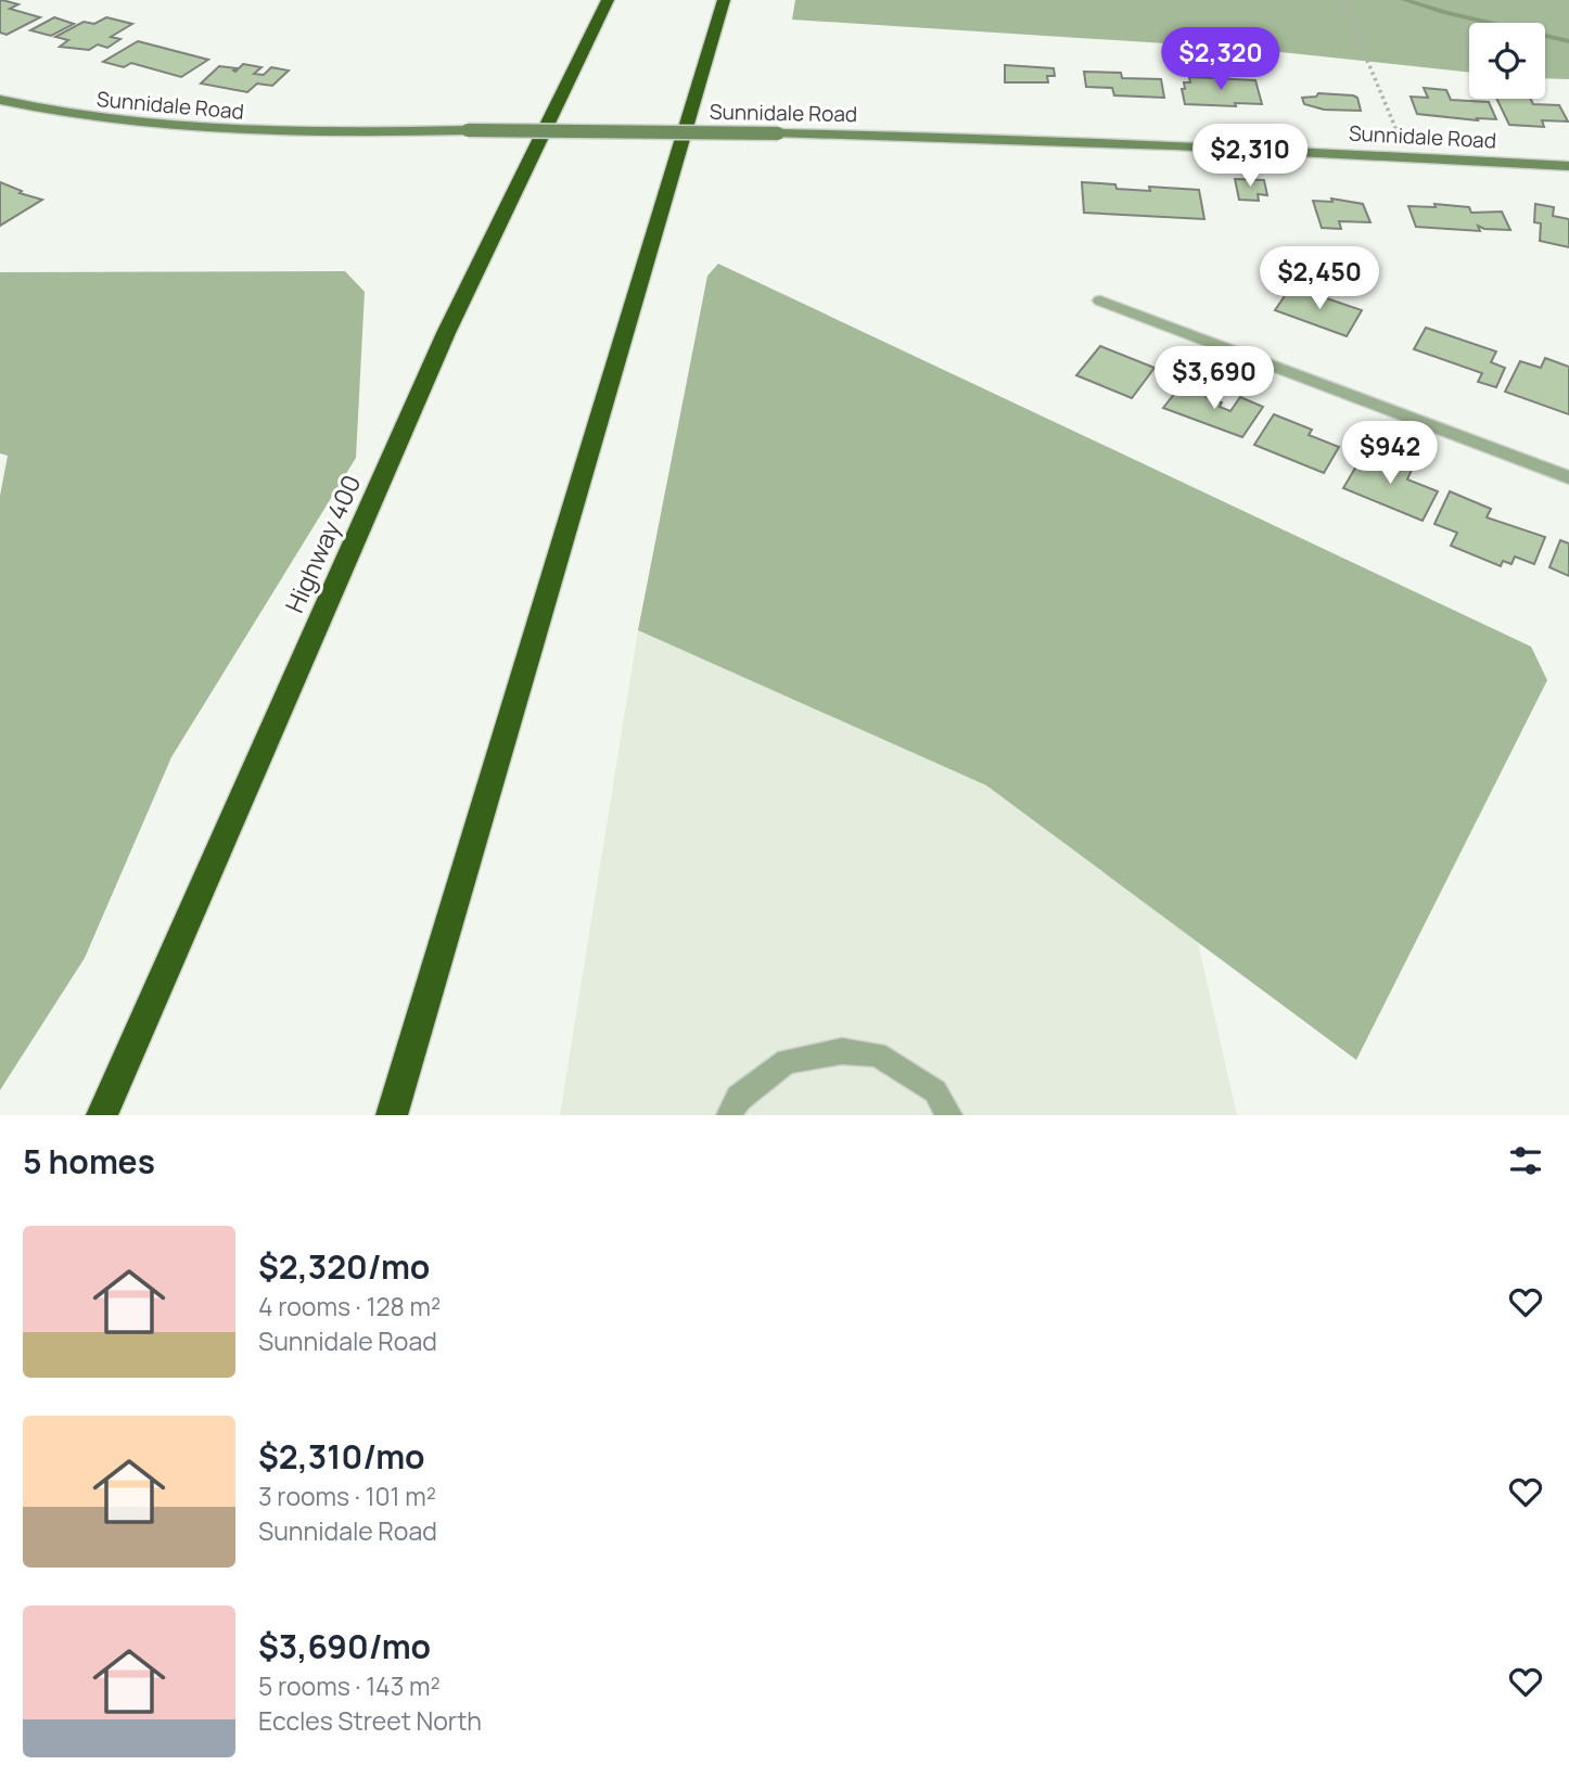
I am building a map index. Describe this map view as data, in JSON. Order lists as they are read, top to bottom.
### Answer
{
  "streets": {
    "highway": ["Highway 400"],
    "main road": ["Sunnidale Road"]
  },
  "page": {
    "price": [
      "$2,320",
      "$2,310",
      "$2,450",
      "$3,690",
      "$942"
    ],
    "heading": "5 homes",
    "list": [
      {
        "name": "$2,320/mo",
        "note": "4 rooms · 128 m² · Sunnidale Road"
      },
      {
        "name": "$2,310/mo",
        "note": "3 rooms · 101 m² · Sunnidale Road"
      },
      {
        "name": "$3,690/mo",
        "note": "5 rooms · 143 m² · Eccles Street North"
      }
    ]
  }
}
